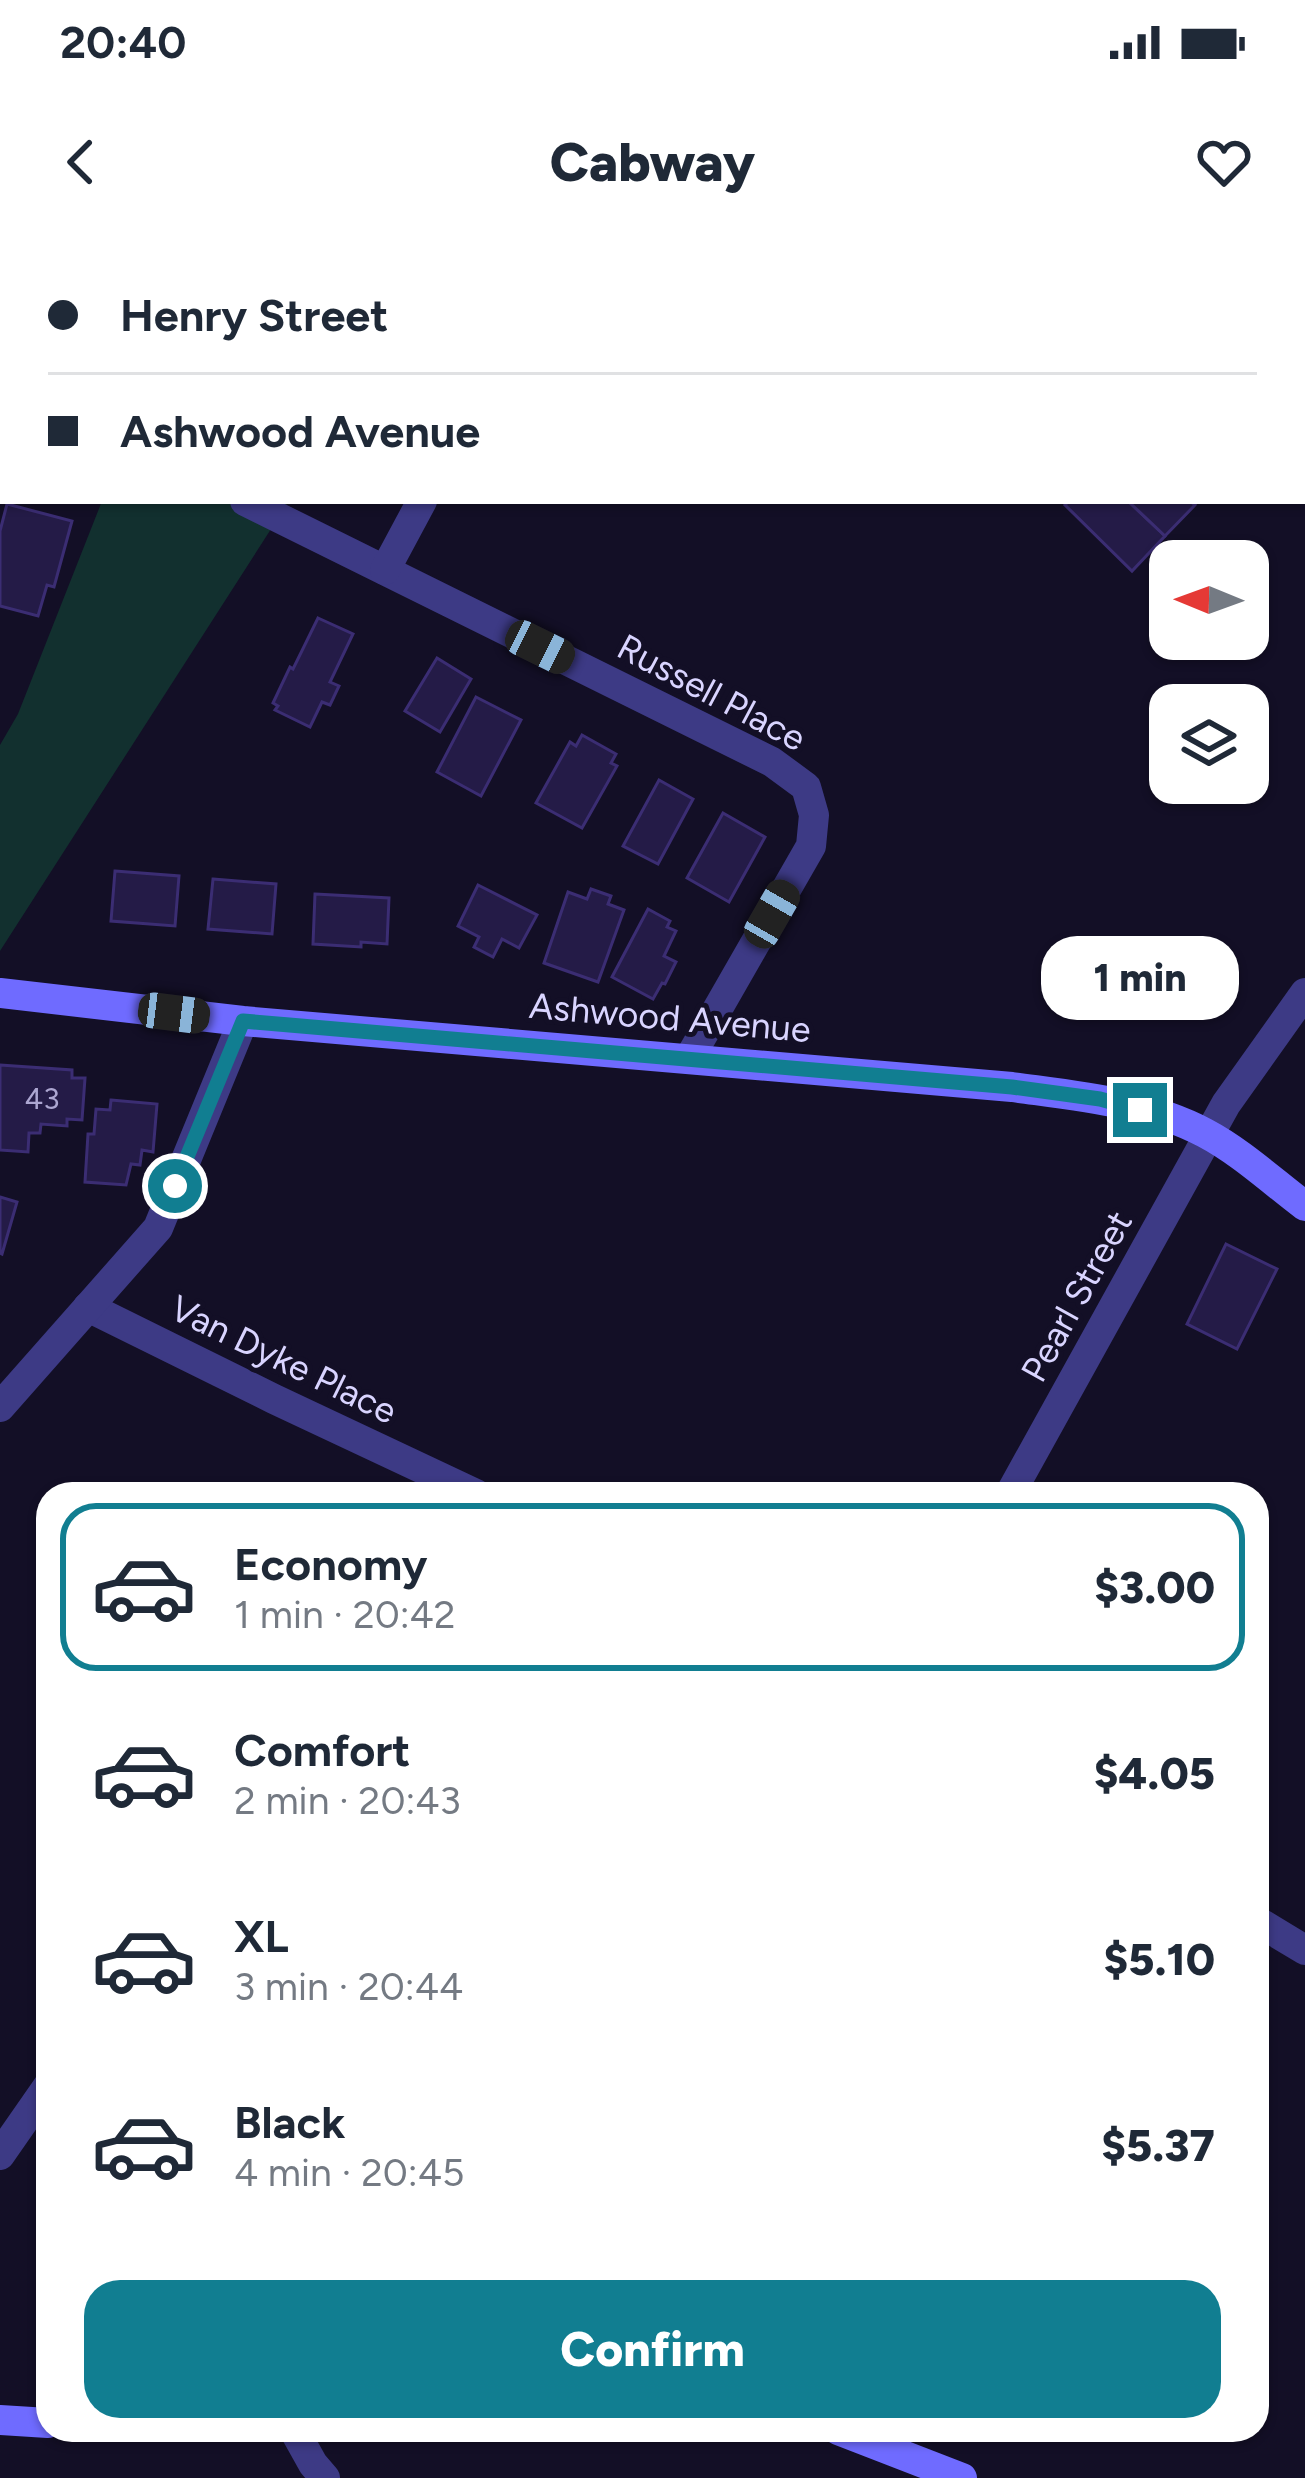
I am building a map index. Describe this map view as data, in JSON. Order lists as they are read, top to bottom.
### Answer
{
  "streets": {
    "street": [
      "Russell Place",
      "Ashwood Avenue",
      "Pearl Street",
      "Van Dyke Place"
    ]
  },
  "crossings": [
    ["Russell Place", "Ashwood Avenue"],
    ["Ashwood Avenue", "Pearl Street"]
  ],
  "house_numbers": ["43"],
  "north": "left",
  "page": {
    "status": "20:40",
    "header": "Cabway",
    "banner": ["Henry Street", "Ashwood Avenue"],
    "bubble": "1 min",
    "list": [
      {
        "name": "Economy",
        "note": "1 min · 20:42",
        "value": "$3.00"
      },
      {
        "name": "Comfort",
        "note": "2 min · 20:43",
        "value": "$4.05"
      },
      {
        "name": "XL",
        "note": "3 min · 20:44",
        "value": "$5.10"
      },
      {
        "name": "Black",
        "note": "4 min · 20:45",
        "value": "$5.37"
      }
    ],
    "buttons": "Confirm"
  }
}
